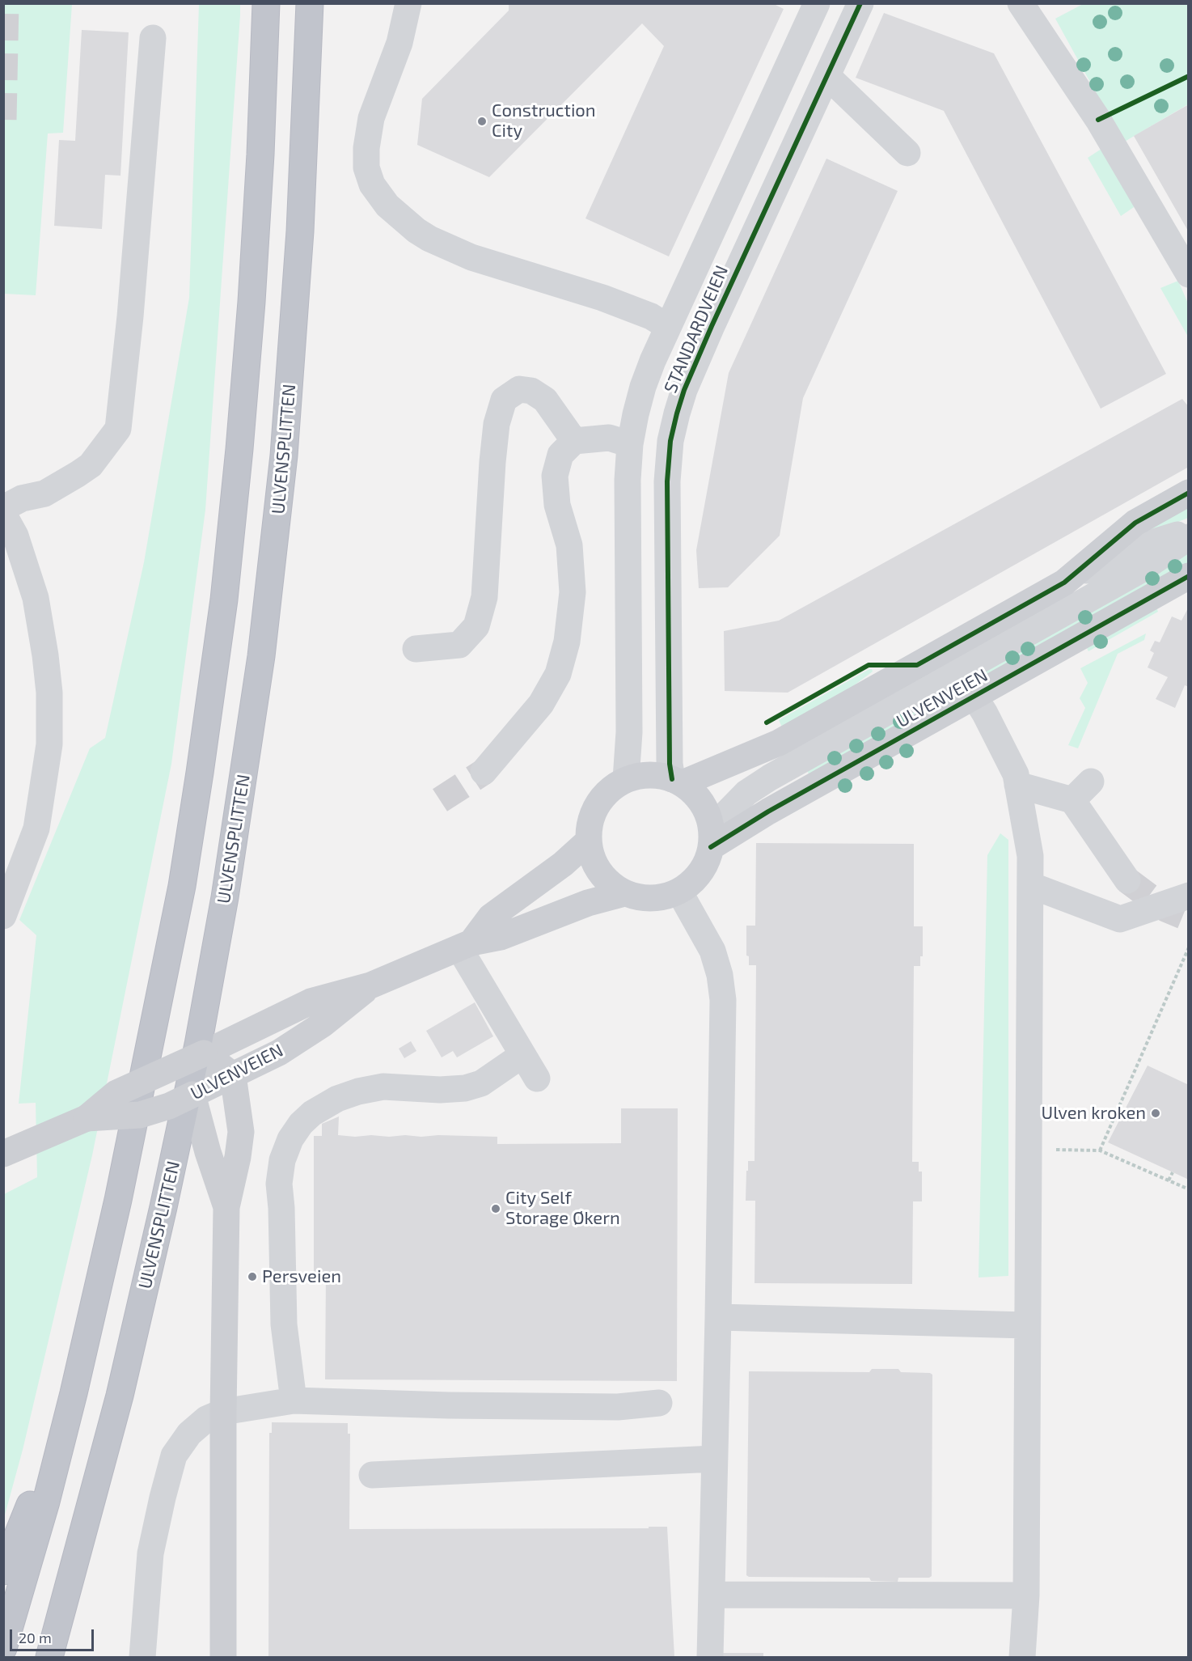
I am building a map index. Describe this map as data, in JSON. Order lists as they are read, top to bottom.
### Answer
{
  "streets": {
    "highway": ["ULVENSPLITTEN"],
    "main road": ["ULVENVEIEN"],
    "street": ["STANDARDVEIEN"]
  },
  "crossings": [
    ["STANDARDVEIEN", "ULVENVEIEN"]
  ],
  "places": [
    "Construction City",
    "Ulven kroken",
    "City Self Storage Økern",
    "Persveien"
  ],
  "scale_bar": "20 m"
}
